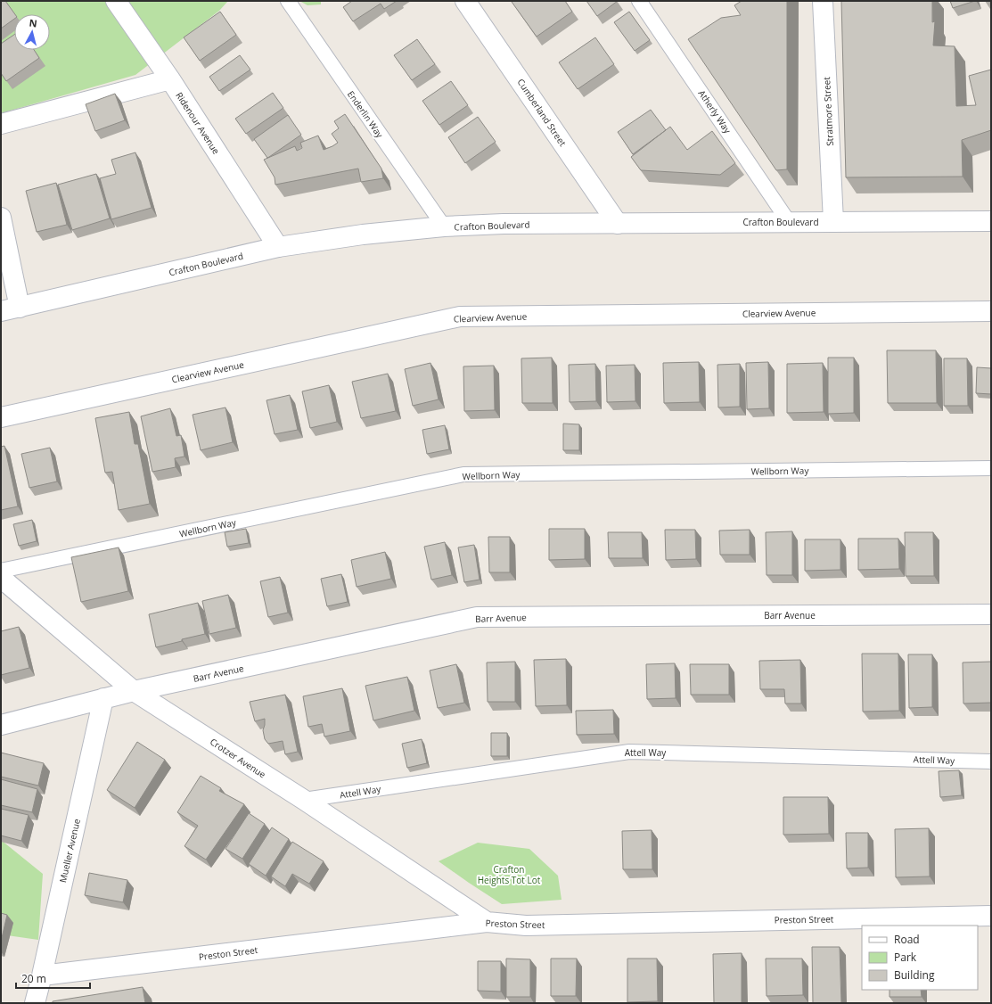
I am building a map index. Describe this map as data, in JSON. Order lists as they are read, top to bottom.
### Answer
{
  "streets": {
    "street": [
      "Stratmore Street",
      "Cumberland Street",
      "Ridenour Avenue",
      "Crafton Boulevard",
      "Clearview Avenue",
      "Barr Avenue",
      "Crotzer Avenue",
      "Mueller Avenue",
      "Preston Street"
    ],
    "lane": [
      "Atherly Way",
      "Enderlin Way",
      "Wellborn Way",
      "Attell Way"
    ]
  },
  "crossings": [
    ["Atherly Way", "Crafton Boulevard"],
    ["Stratmore Street", "Crafton Boulevard"],
    ["Cumberland Street", "Crafton Boulevard"],
    ["Enderlin Way", "Crafton Boulevard"],
    ["Ridenour Avenue", "Crafton Boulevard"],
    ["Barr Avenue", "Crotzer Avenue"],
    ["Barr Avenue", "Mueller Avenue"],
    ["Attell Way", "Crotzer Avenue"],
    ["Crotzer Avenue", "Preston Street"],
    ["Mueller Avenue", "Preston Street"]
  ],
  "parks": ["Crafton Heights Tot Lot"],
  "legend": ["Road", "Park", "Building"],
  "scale_bar": "20 m",
  "north": "top"
}
